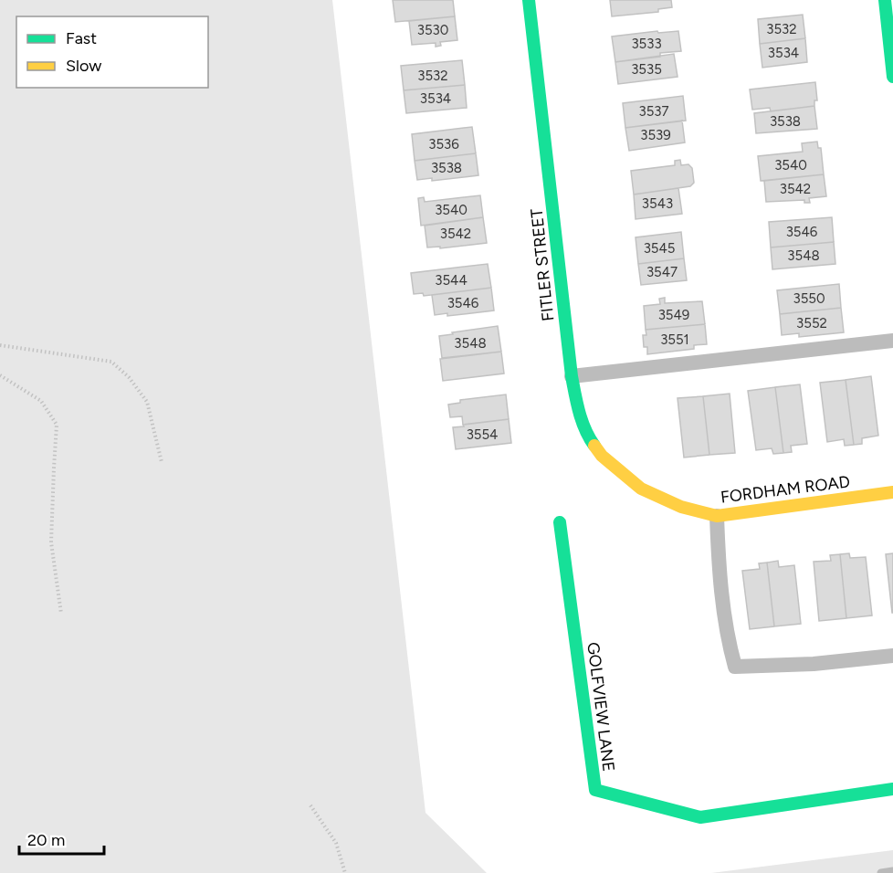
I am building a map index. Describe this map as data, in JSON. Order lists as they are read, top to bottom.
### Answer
{
  "streets": {
    "street": ["FITLER STREET", "FORDHAM ROAD", "GOLFVIEW LANE"]
  },
  "crossings": [
    ["FITLER STREET", "FORDHAM ROAD"]
  ],
  "house_numbers": [
    "3532",
    "3530",
    "3533",
    "3534",
    "3535",
    "3532",
    "3534",
    "3537",
    "3538",
    "3539",
    "3536",
    "3540",
    "3538",
    "3542",
    "3543",
    "3540",
    "3546",
    "3542",
    "3545",
    "3548",
    "3547",
    "3544",
    "3550",
    "3546",
    "3549",
    "3552",
    "3551",
    "3548",
    "3554"
  ],
  "legend": ["Fast", "Slow"],
  "scale_bar": "20 m"
}
